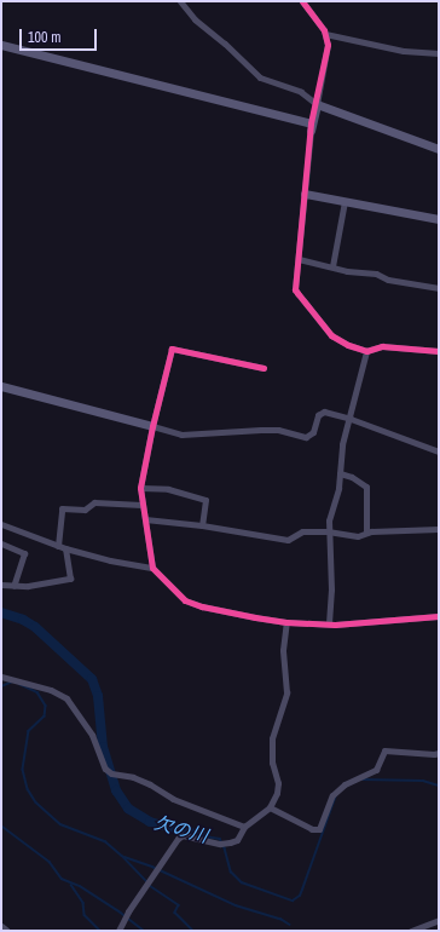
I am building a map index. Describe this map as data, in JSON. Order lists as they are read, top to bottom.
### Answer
{
  "water": ["欠の川"],
  "scale_bar": "100 m"
}
